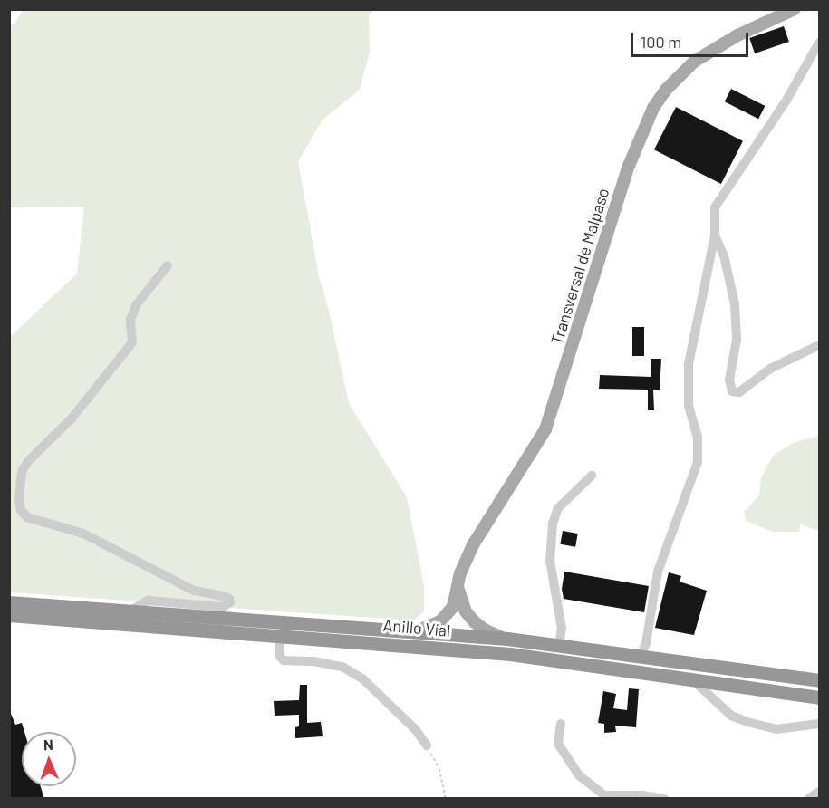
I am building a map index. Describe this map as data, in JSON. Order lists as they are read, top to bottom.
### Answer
{
  "streets": {
    "highway": ["Anillo Víal"],
    "main road": ["Transversal de Malpaso"]
  },
  "crossings": [
    ["Transversal de Malpaso", "Anillo Víal"]
  ],
  "scale_bar": "100 m",
  "north": "top"
}
